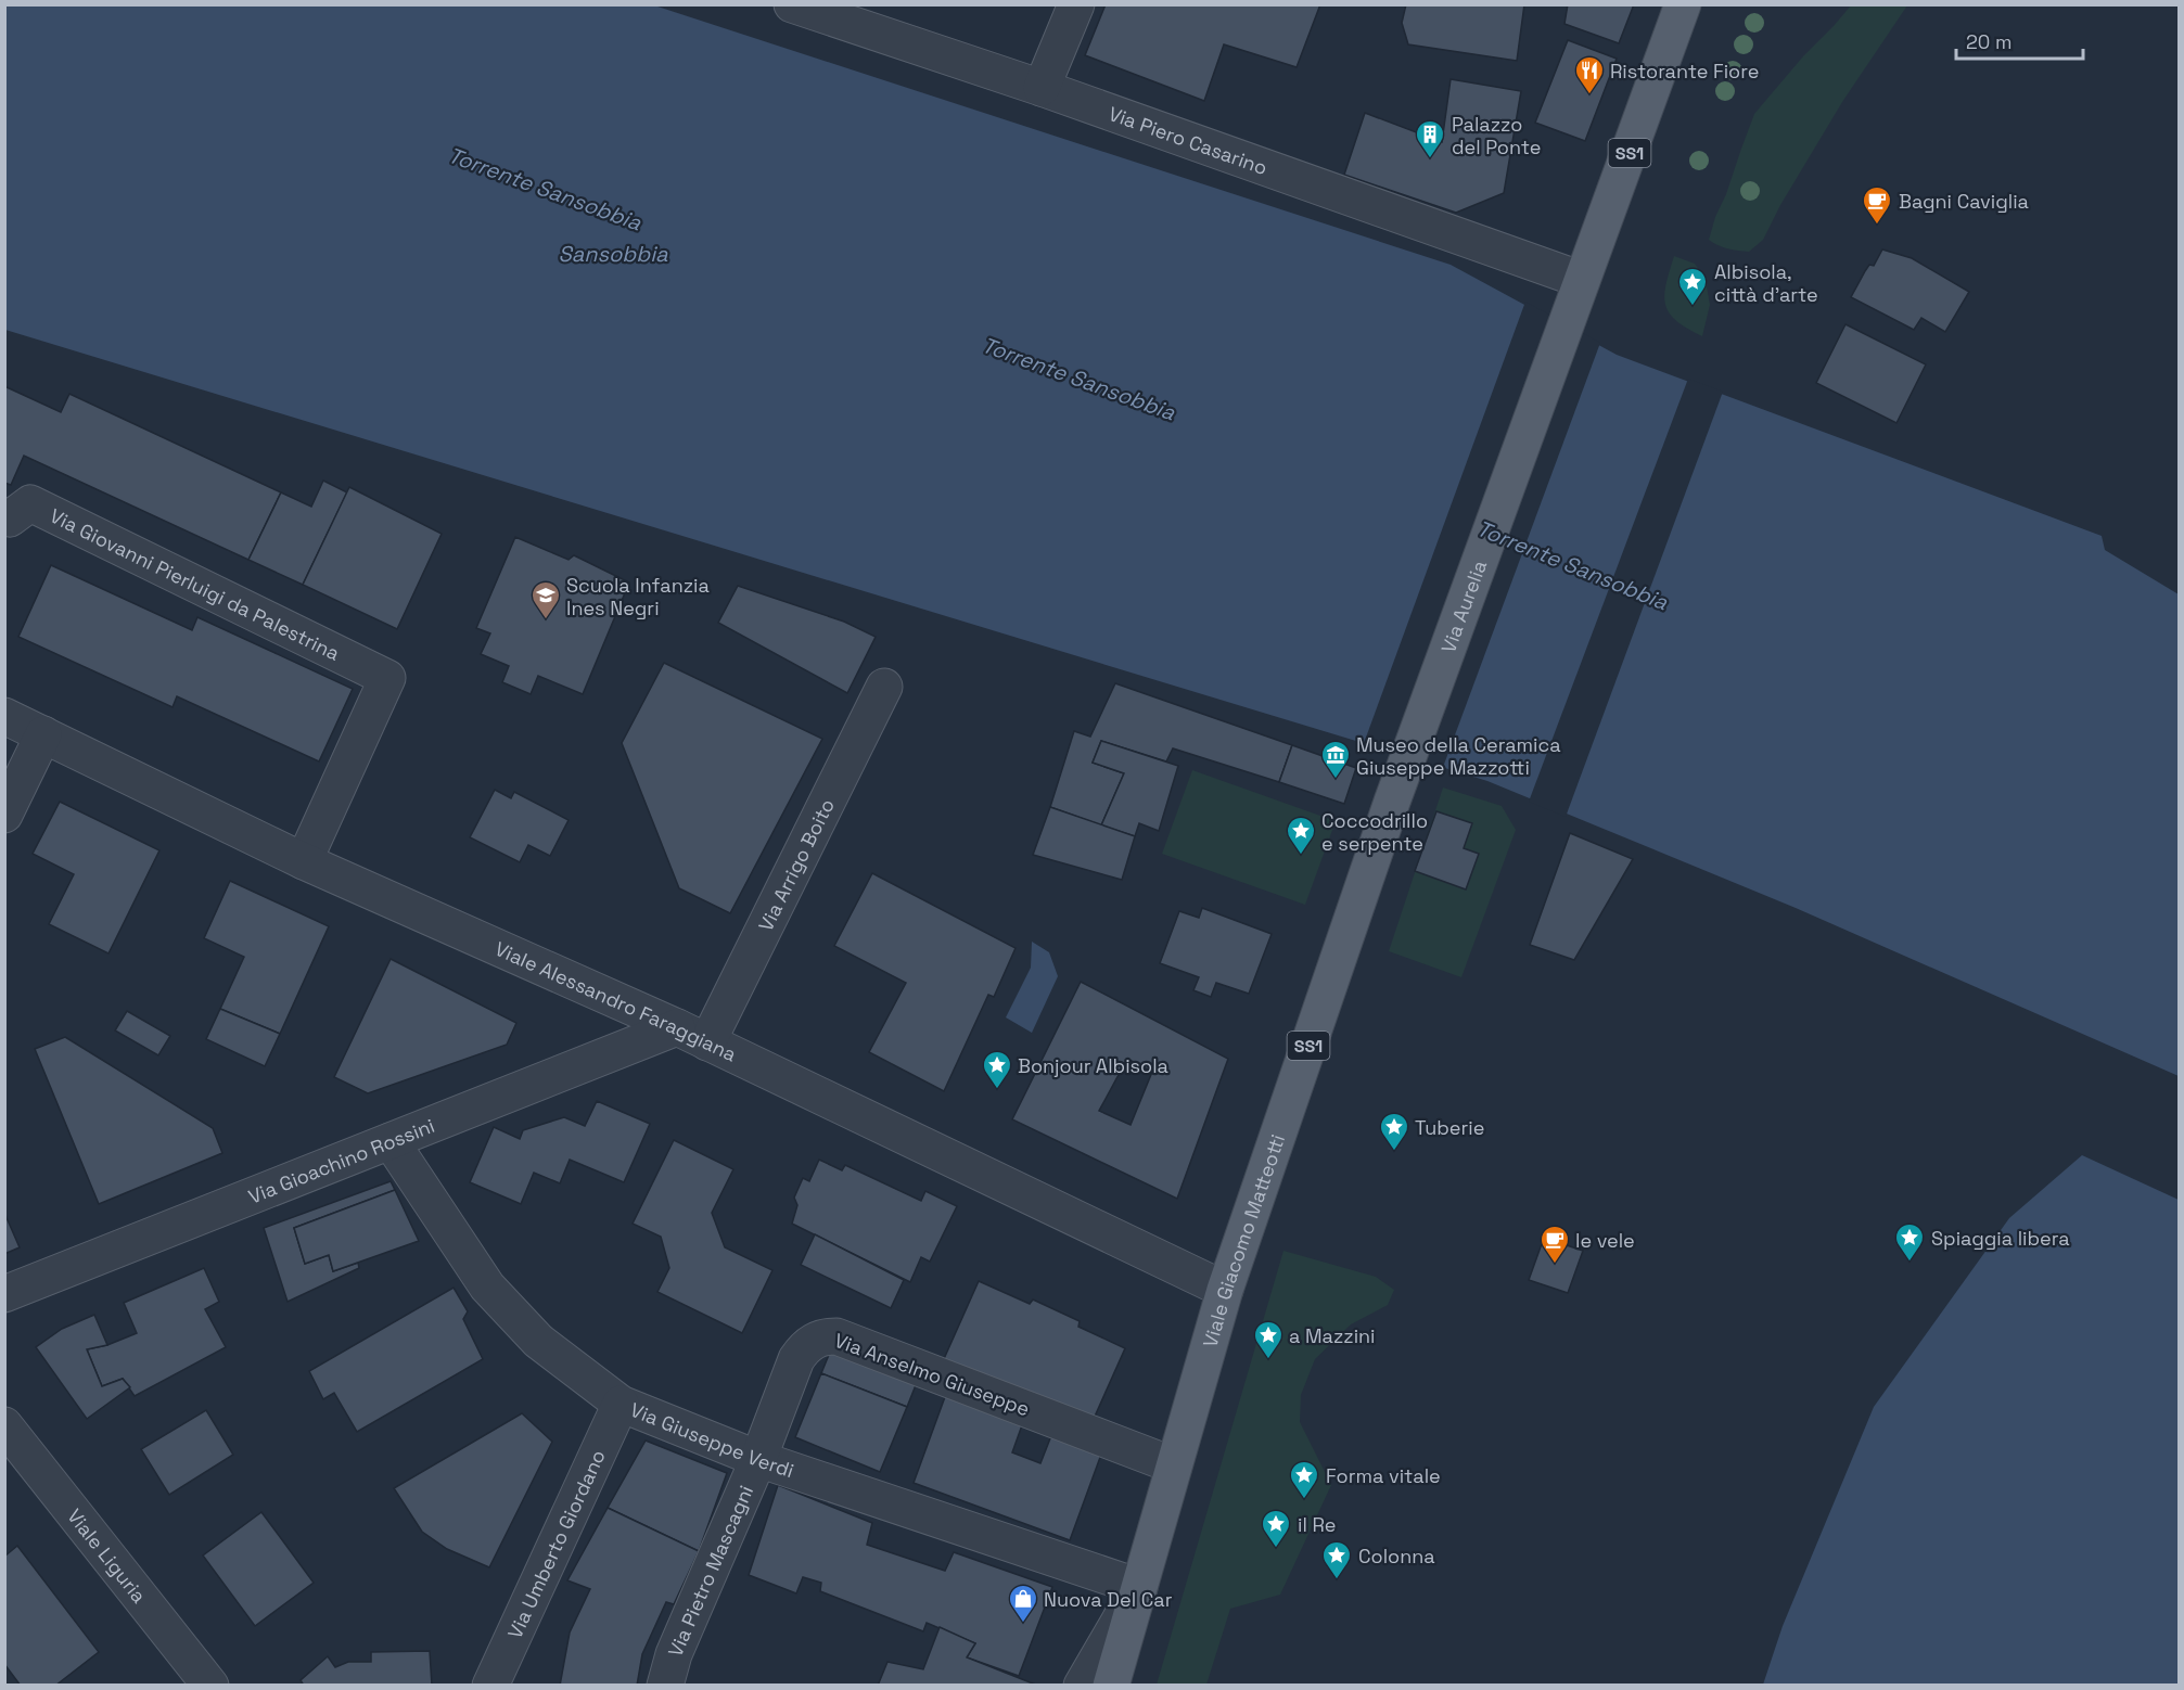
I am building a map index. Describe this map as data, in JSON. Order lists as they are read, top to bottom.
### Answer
{
  "streets": {
    "main road": ["SS1", "Via Aurelia", "Viale Giacomo Matteotti"],
    "street": [
      "Via Piero Casarino",
      "Via Giovanni Pierluigi da Palestrina",
      "Via Arrigo Boito",
      "Viale Alessandro Faraggiana",
      "Via Gioachino Rossini",
      "Via Anselmo Giuseppe",
      "Via Giuseppe Verdi",
      "Via Umberto Giordano",
      "Viale Liguria",
      "Via Pietro Mascagni"
    ]
  },
  "crossings": [
    ["Via Piero Casarino", "SS1"],
    ["Via Piero Casarino", "Via Aurelia"],
    ["SS1", "Via Aurelia"],
    ["Via Giovanni Pierluigi da Palestrina", "Viale Alessandro Faraggiana"],
    ["Via Aurelia", "Viale Giacomo Matteotti"],
    ["Via Arrigo Boito", "Viale Alessandro Faraggiana"],
    ["Via Arrigo Boito", "Via Gioachino Rossini"],
    ["Viale Alessandro Faraggiana", "Via Gioachino Rossini"],
    ["Viale Alessandro Faraggiana", "Viale Giacomo Matteotti"],
    ["Via Gioachino Rossini", "Via Giuseppe Verdi"],
    ["Viale Giacomo Matteotti", "Via Anselmo Giuseppe"],
    ["Viale Giacomo Matteotti", "Via Giuseppe Verdi"],
    ["Via Anselmo Giuseppe", "Via Giuseppe Verdi"],
    ["Via Anselmo Giuseppe", "Via Pietro Mascagni"],
    ["Via Giuseppe Verdi", "Via Umberto Giordano"],
    ["Via Giuseppe Verdi", "Via Pietro Mascagni"]
  ],
  "water": ["Torrente Sansobbia", "Sansobbia"],
  "places": {
    "restaurant": ["Ristorante Fiore"],
    "building": ["Palazzo del Ponte"],
    "cafe": ["Bagni Caviglia", "le vele"],
    "place": [
      "Albisola, città d'arte",
      "Coccodrillo e serpente",
      "Bonjour Albisola",
      "Tuberie",
      "Spiaggia libera",
      "a Mazzini",
      "Forma vitale",
      "il Re",
      "Colonna"
    ],
    "school or university": ["Scuola Infanzia Ines Negri"],
    "museum": ["Museo della Ceramica Giuseppe Mazzotti"],
    "shop": ["Nuova Del Car"]
  },
  "scale_bar": "20 m"
}
